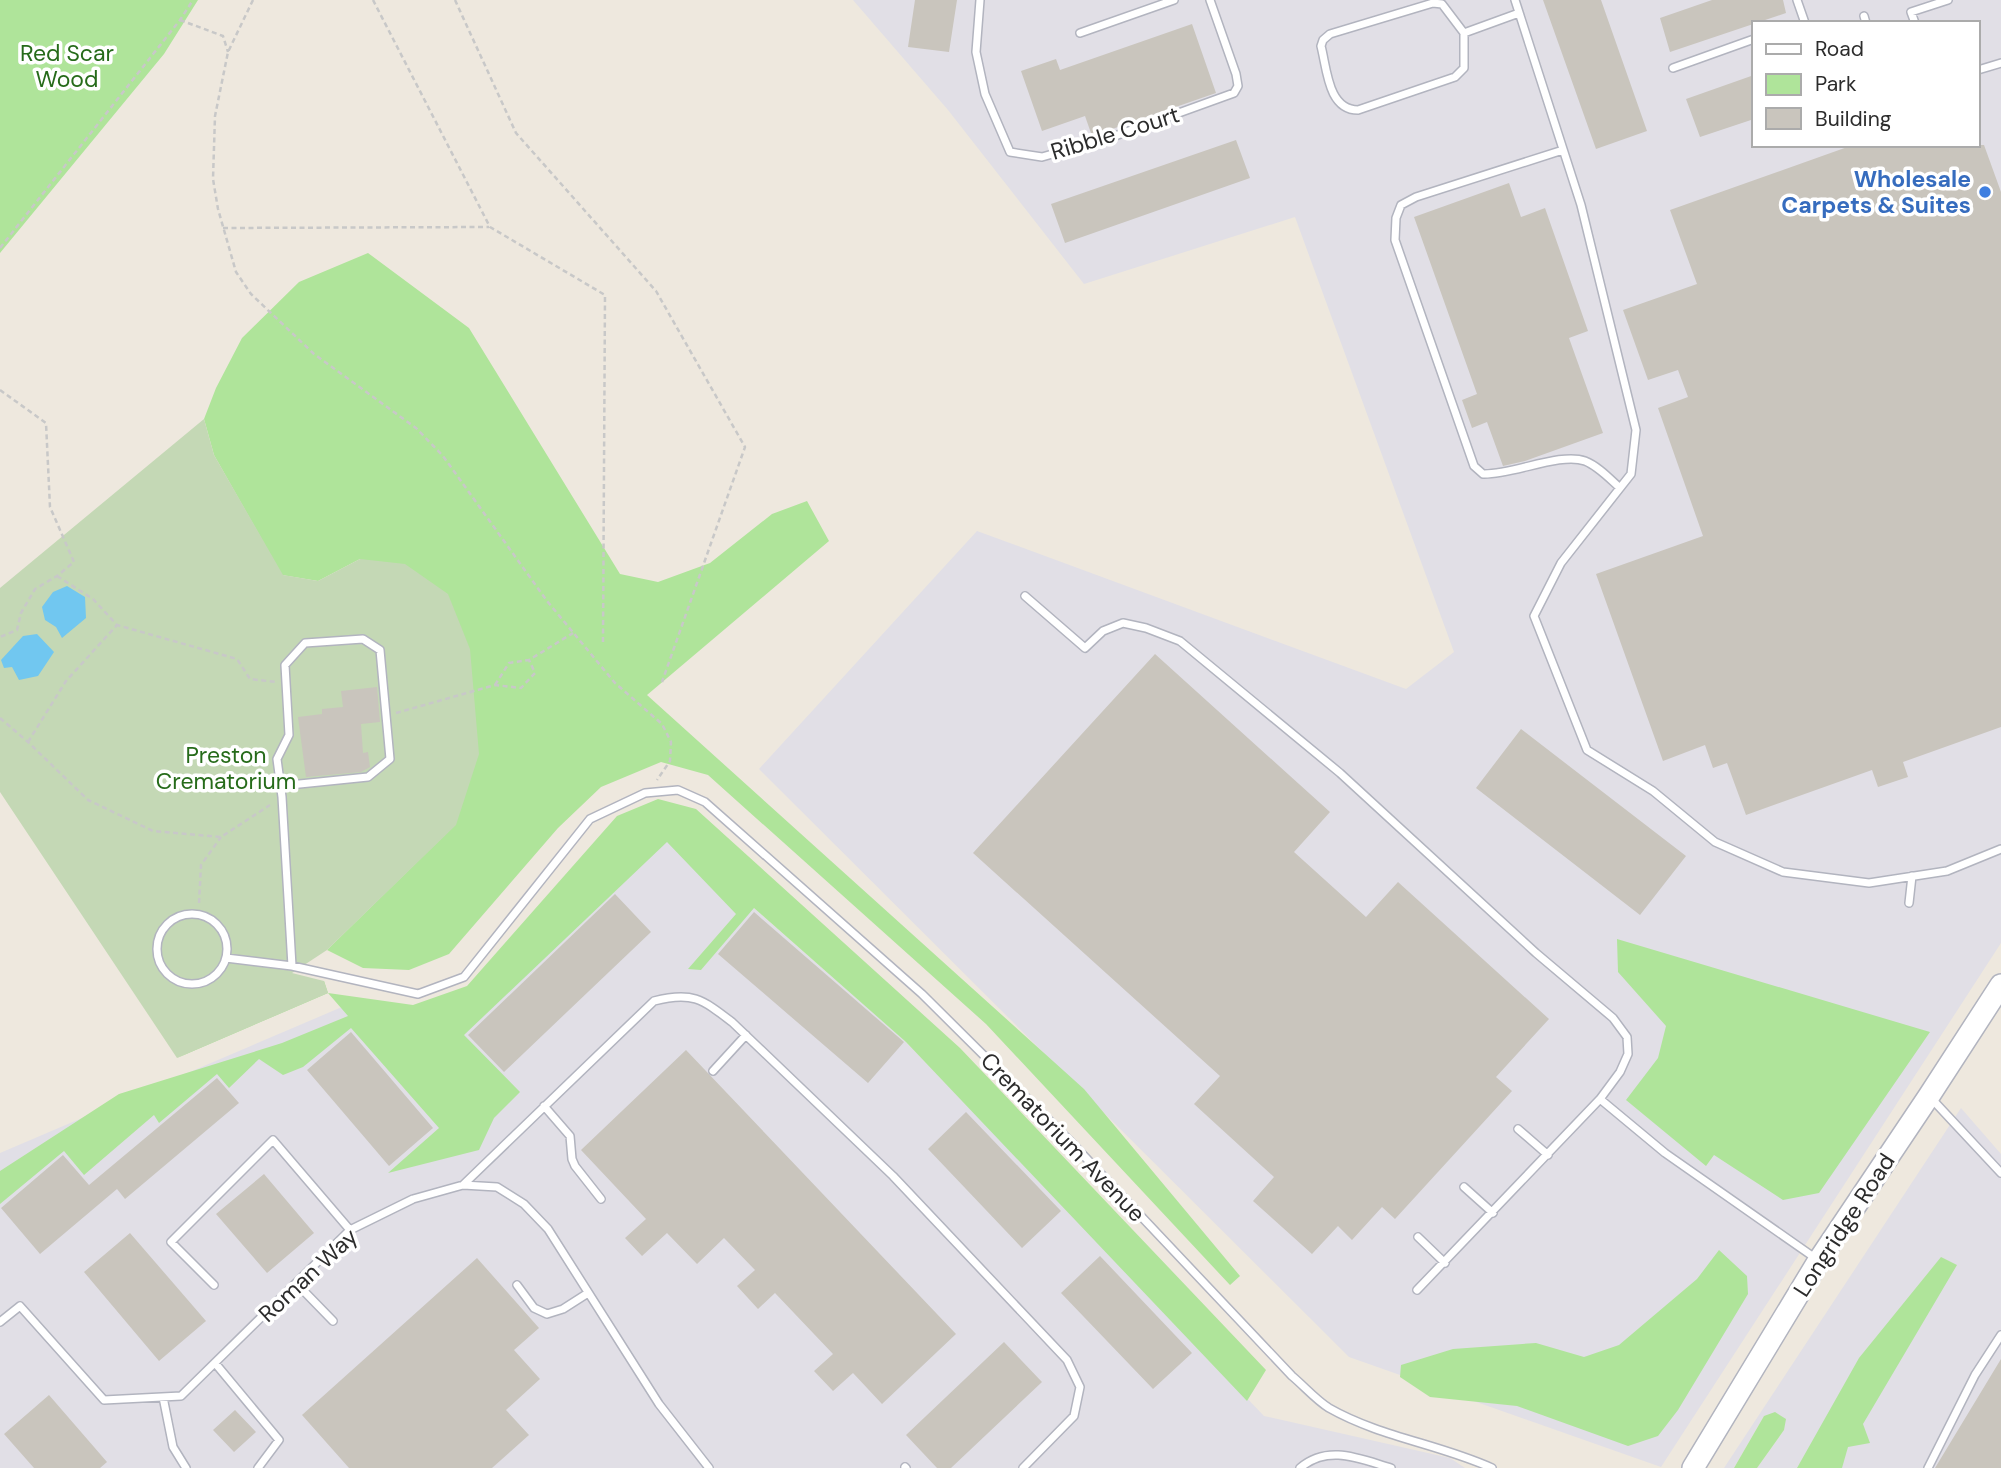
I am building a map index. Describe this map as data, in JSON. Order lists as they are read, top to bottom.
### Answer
{
  "streets": {
    "main road": ["Longridge Road"],
    "lane": ["Ribble Court", "Crematorium Avenue", "Roman Way"]
  },
  "parks": ["Red Scar Wood", "Preston Crematorium"],
  "places": ["Wholesale Carpets & Suites"],
  "legend": ["Road", "Park", "Building"]
}
